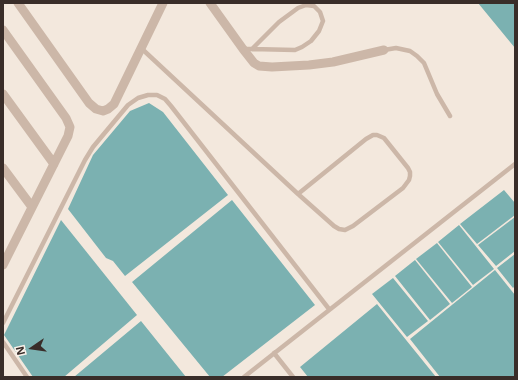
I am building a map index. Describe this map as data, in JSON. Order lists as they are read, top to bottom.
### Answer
{
  "north": "left"
}
